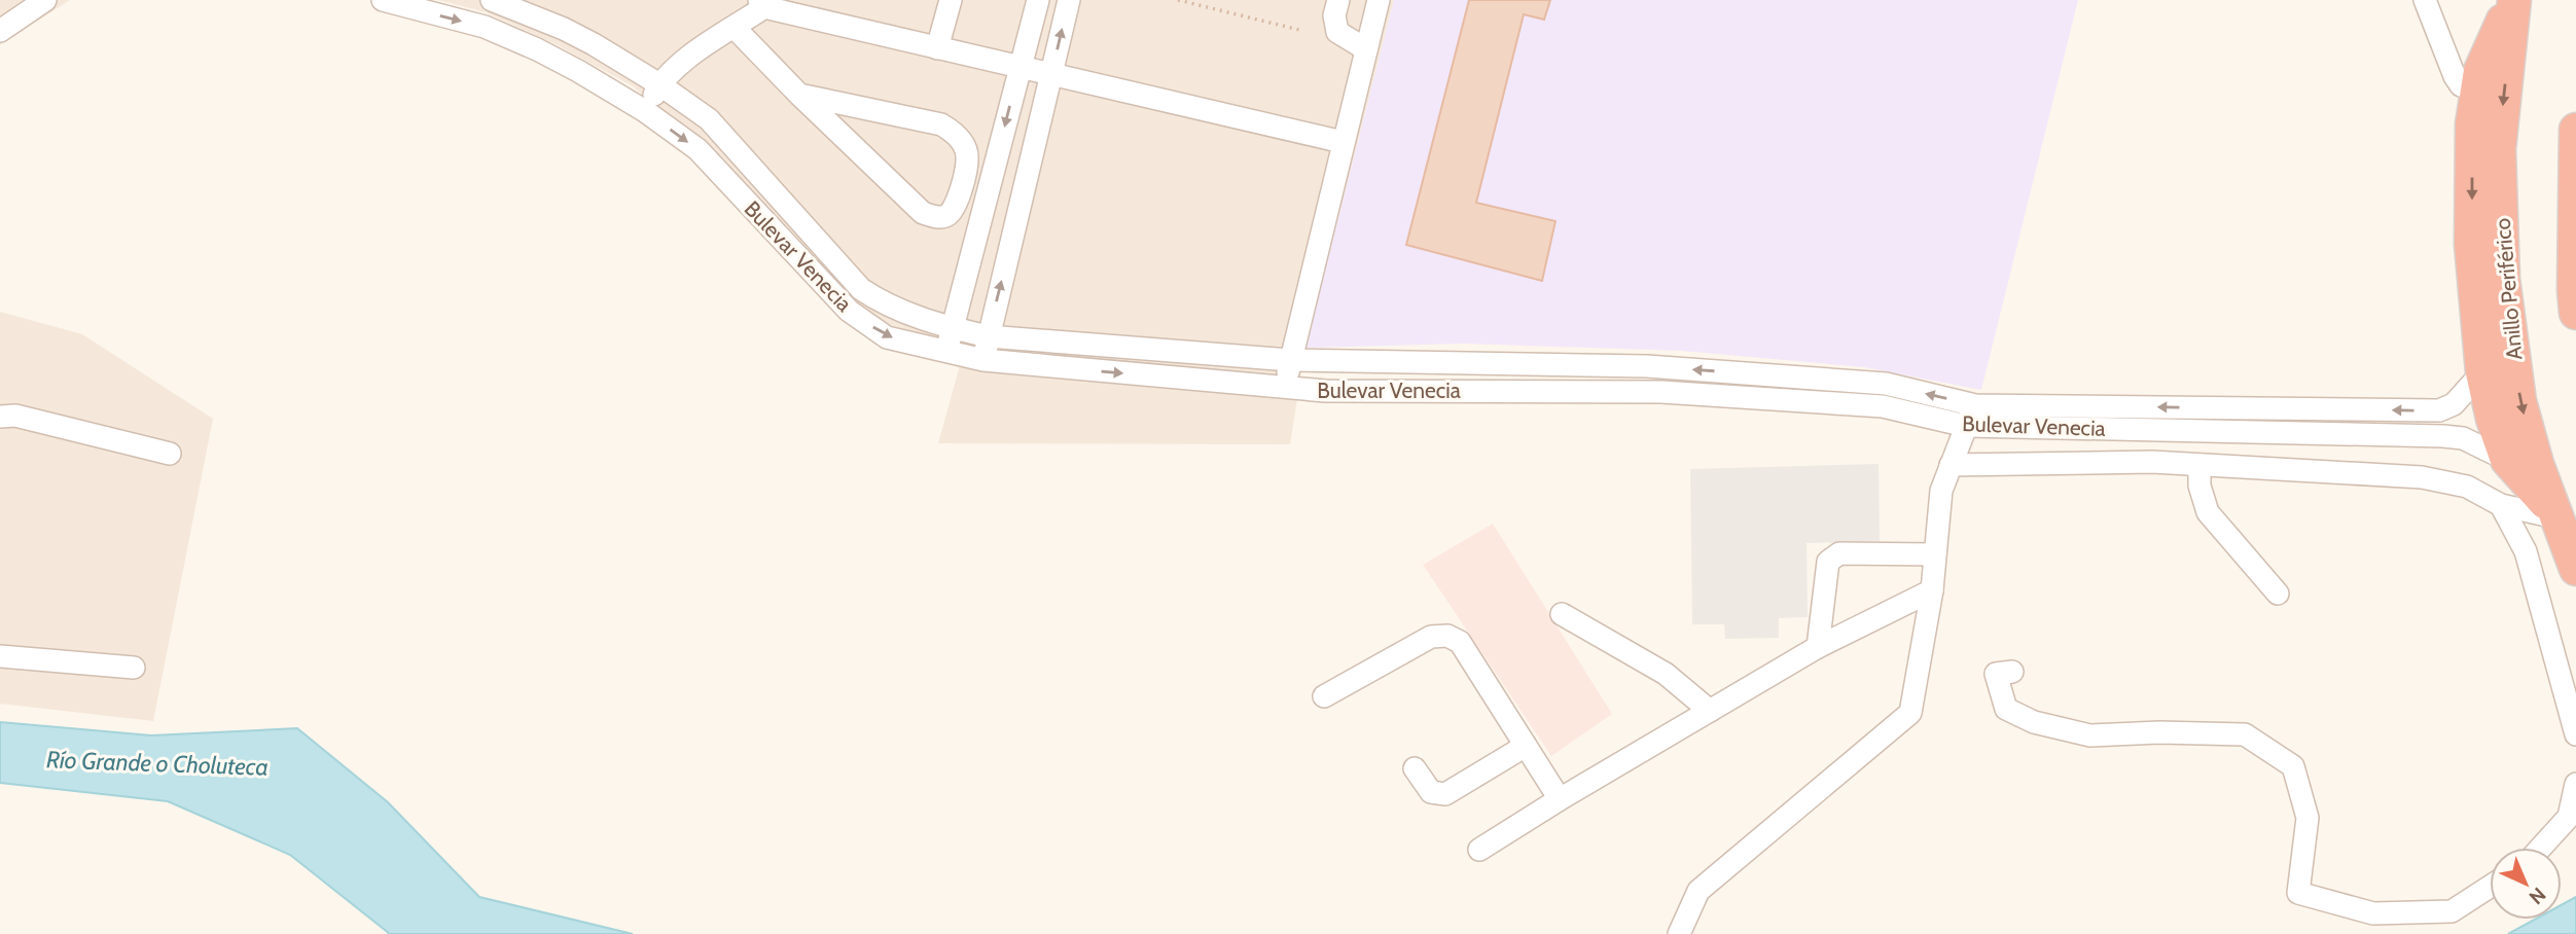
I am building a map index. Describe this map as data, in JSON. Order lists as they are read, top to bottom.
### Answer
{
  "streets": {
    "highway": ["Anillo Periférico"],
    "street": ["Bulevar Venecia"]
  },
  "water": ["Río Grande o Choluteca"],
  "north": "bottom right"
}
